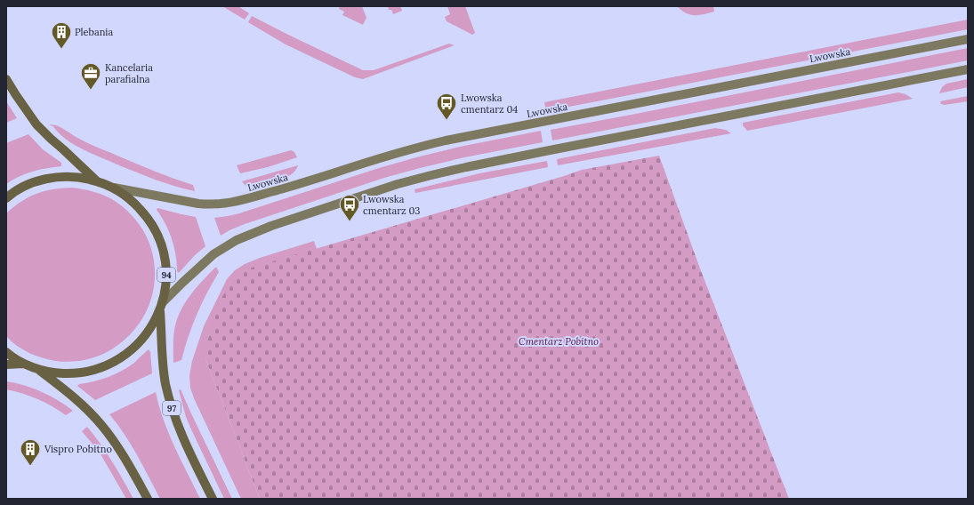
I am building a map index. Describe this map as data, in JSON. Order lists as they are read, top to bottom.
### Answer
{
  "streets": {
    "main road": ["Lwowska", "94", "97"]
  },
  "crossings": [
    ["Lwowska", "94"],
    ["94", "97"]
  ],
  "parks": ["Cmentarz Pobitno"],
  "places": {
    "building": ["Plebania", "Vispro Pobitno"],
    "office": ["Kancelaria parafialna"],
    "bus stop": ["Lwowska cmentarz 04", "Lwowska cmentarz 03"]
  }
}
